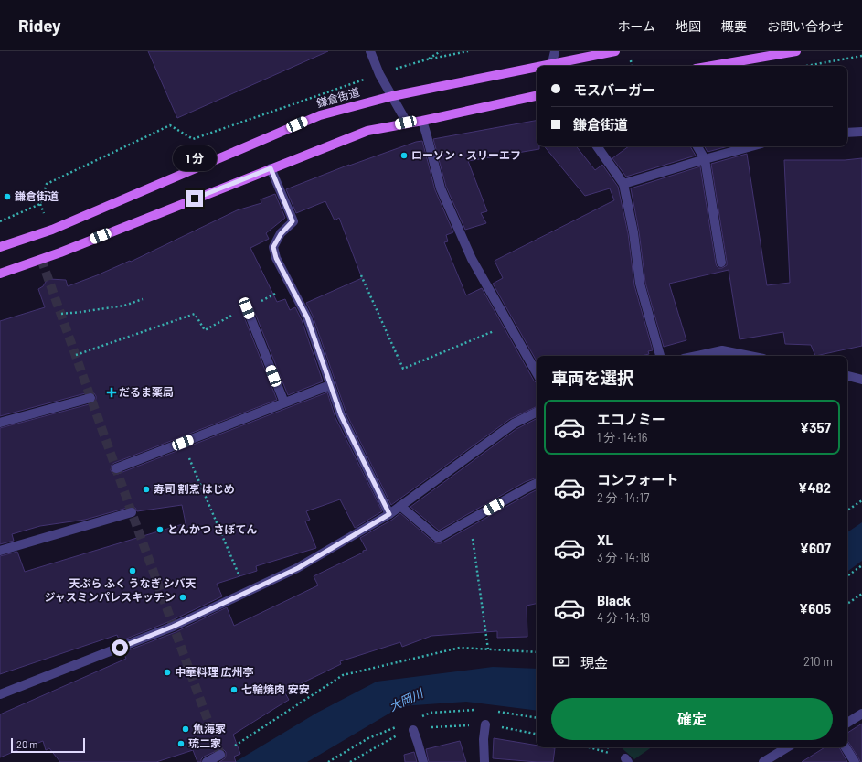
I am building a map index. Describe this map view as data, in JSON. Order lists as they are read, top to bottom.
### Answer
{
  "streets": {
    "main road": ["鎌倉街道"]
  },
  "water": ["大岡川"],
  "places": {
    "other": [
      "ローソン・スリーエフ",
      "鎌倉街道",
      "寿司 割烹 はじめ",
      "とんかつ さぼてん",
      "天ぷら ふく うなぎ シバ天",
      "ジャスミンパレスキッチン",
      "中華料理 広州亭",
      "七輪焼肉 安安",
      "魚海家",
      "琉二家"
    ],
    "health": ["だるま薬局"]
  },
  "scale_bar": "20 m",
  "page": {
    "header": "Ridey",
    "nav": [
      "ホーム",
      "地図",
      "概要",
      "お問い合わせ"
    ],
    "banner": ["モスバーガー", "鎌倉街道"],
    "bubble": "1 分",
    "heading": "車両を選択",
    "list": [
      {
        "name": "エコノミー",
        "note": "1 分 · 14:16",
        "value": "¥357"
      },
      {
        "name": "コンフォート",
        "note": "2 分 · 14:17",
        "value": "¥482"
      },
      {
        "name": "XL",
        "note": "3 分 · 14:18",
        "value": "¥607"
      },
      {
        "name": "Black",
        "note": "4 分 · 14:19",
        "value": "¥605"
      }
    ],
    "pay": ["現金", "210 m"],
    "buttons": "確定",
    "scale": "20 m"
  }
}
